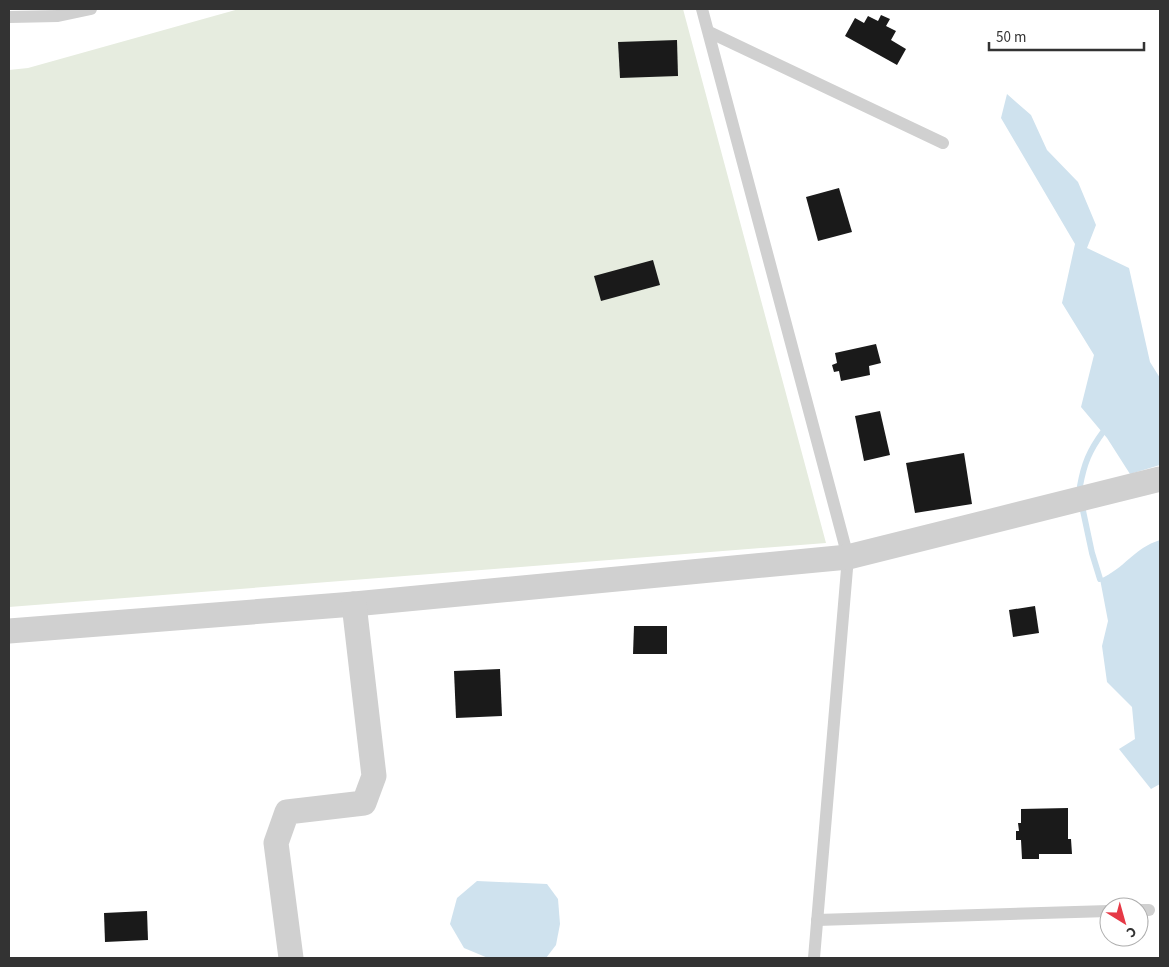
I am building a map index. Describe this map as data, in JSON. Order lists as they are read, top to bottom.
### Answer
{
  "scale_bar": "50 m",
  "north": "bottom right"
}
